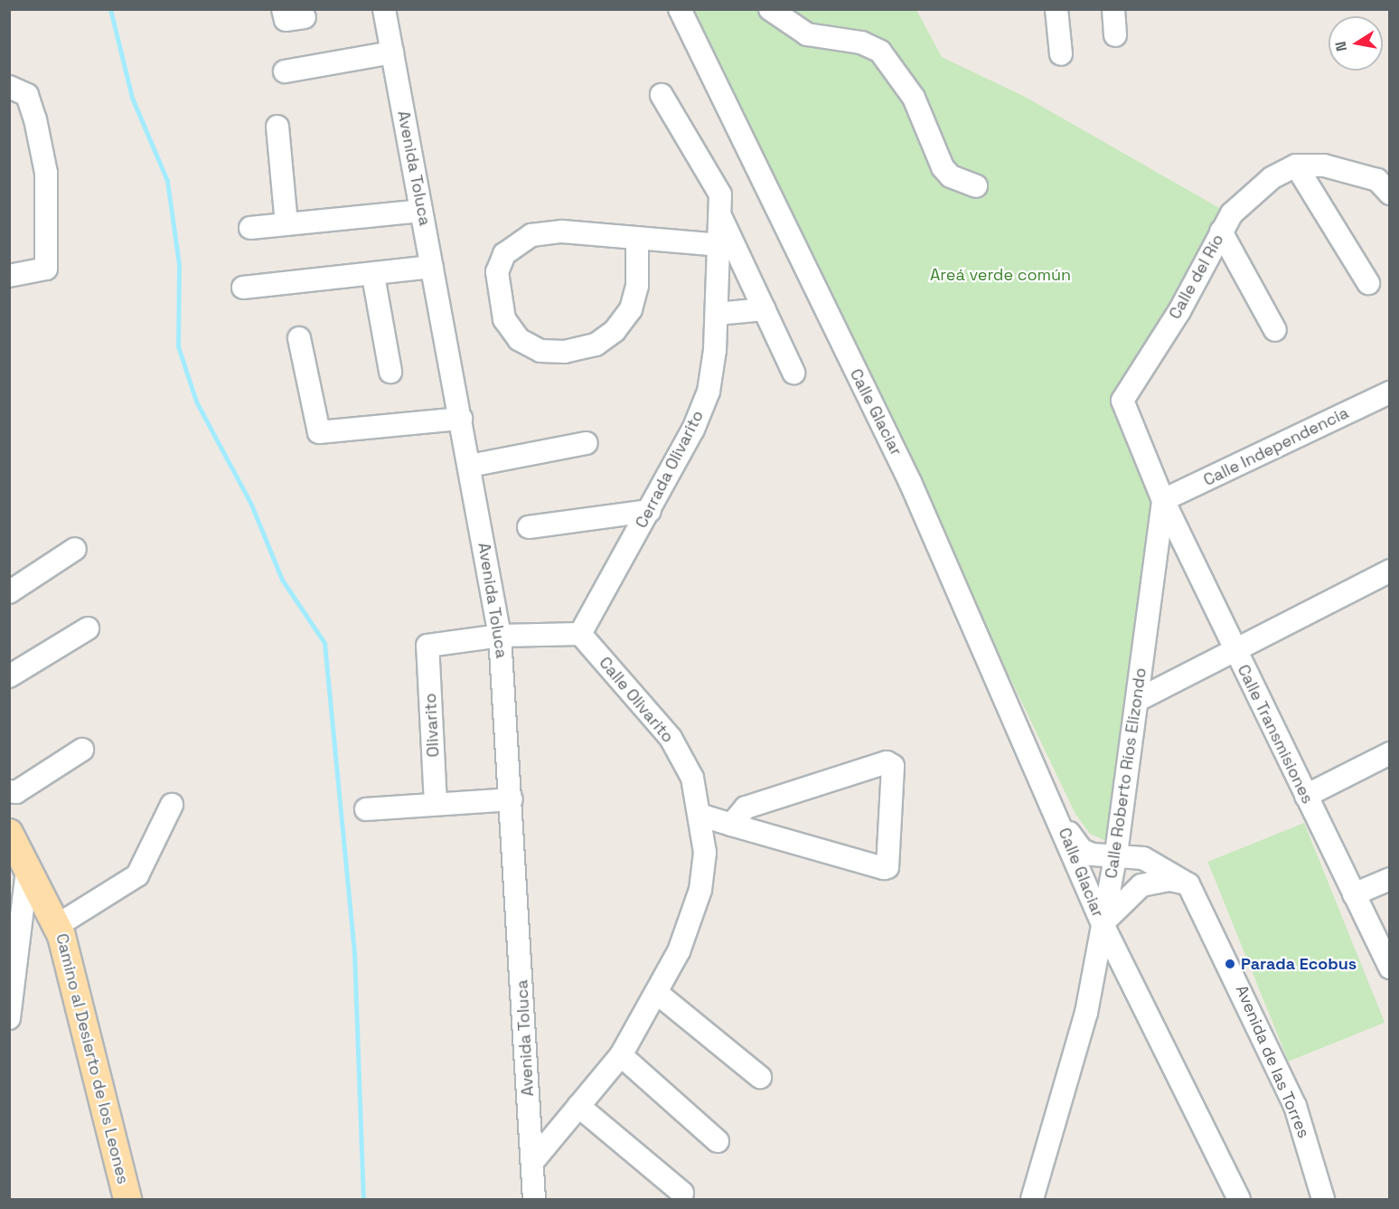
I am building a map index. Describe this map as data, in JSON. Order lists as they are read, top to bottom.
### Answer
{
  "streets": {
    "main road": ["Camino al Desierto de los Leones"],
    "street": [
      "Avenida Toluca",
      "Calle del Río",
      "Calle Glaciar",
      "Calle Independencia",
      "Cerrada Olivarito",
      "Calle Olivarito",
      "Olivarito",
      "Calle Transmisiones",
      "Calle Roberto Ríos Elizondo",
      "Avenida de las Torres"
    ]
  },
  "crossings": [
    ["Avenida Toluca", "Calle Olivarito"],
    ["Avenida Toluca", "Olivarito"],
    ["Calle del Río", "Calle Independencia"],
    ["Calle del Río", "Calle Transmisiones"],
    ["Calle del Río", "Calle Roberto Ríos Elizondo"],
    ["Calle Glaciar", "Calle Roberto Ríos Elizondo"],
    ["Calle Independencia", "Calle Transmisiones"],
    ["Calle Independencia", "Calle Roberto Ríos Elizondo"],
    ["Cerrada Olivarito", "Calle Olivarito"],
    ["Calle Transmisiones", "Calle Roberto Ríos Elizondo"]
  ],
  "parks": ["Areá verde común"],
  "places": ["Parada Ecobus"],
  "north": "left"
}
